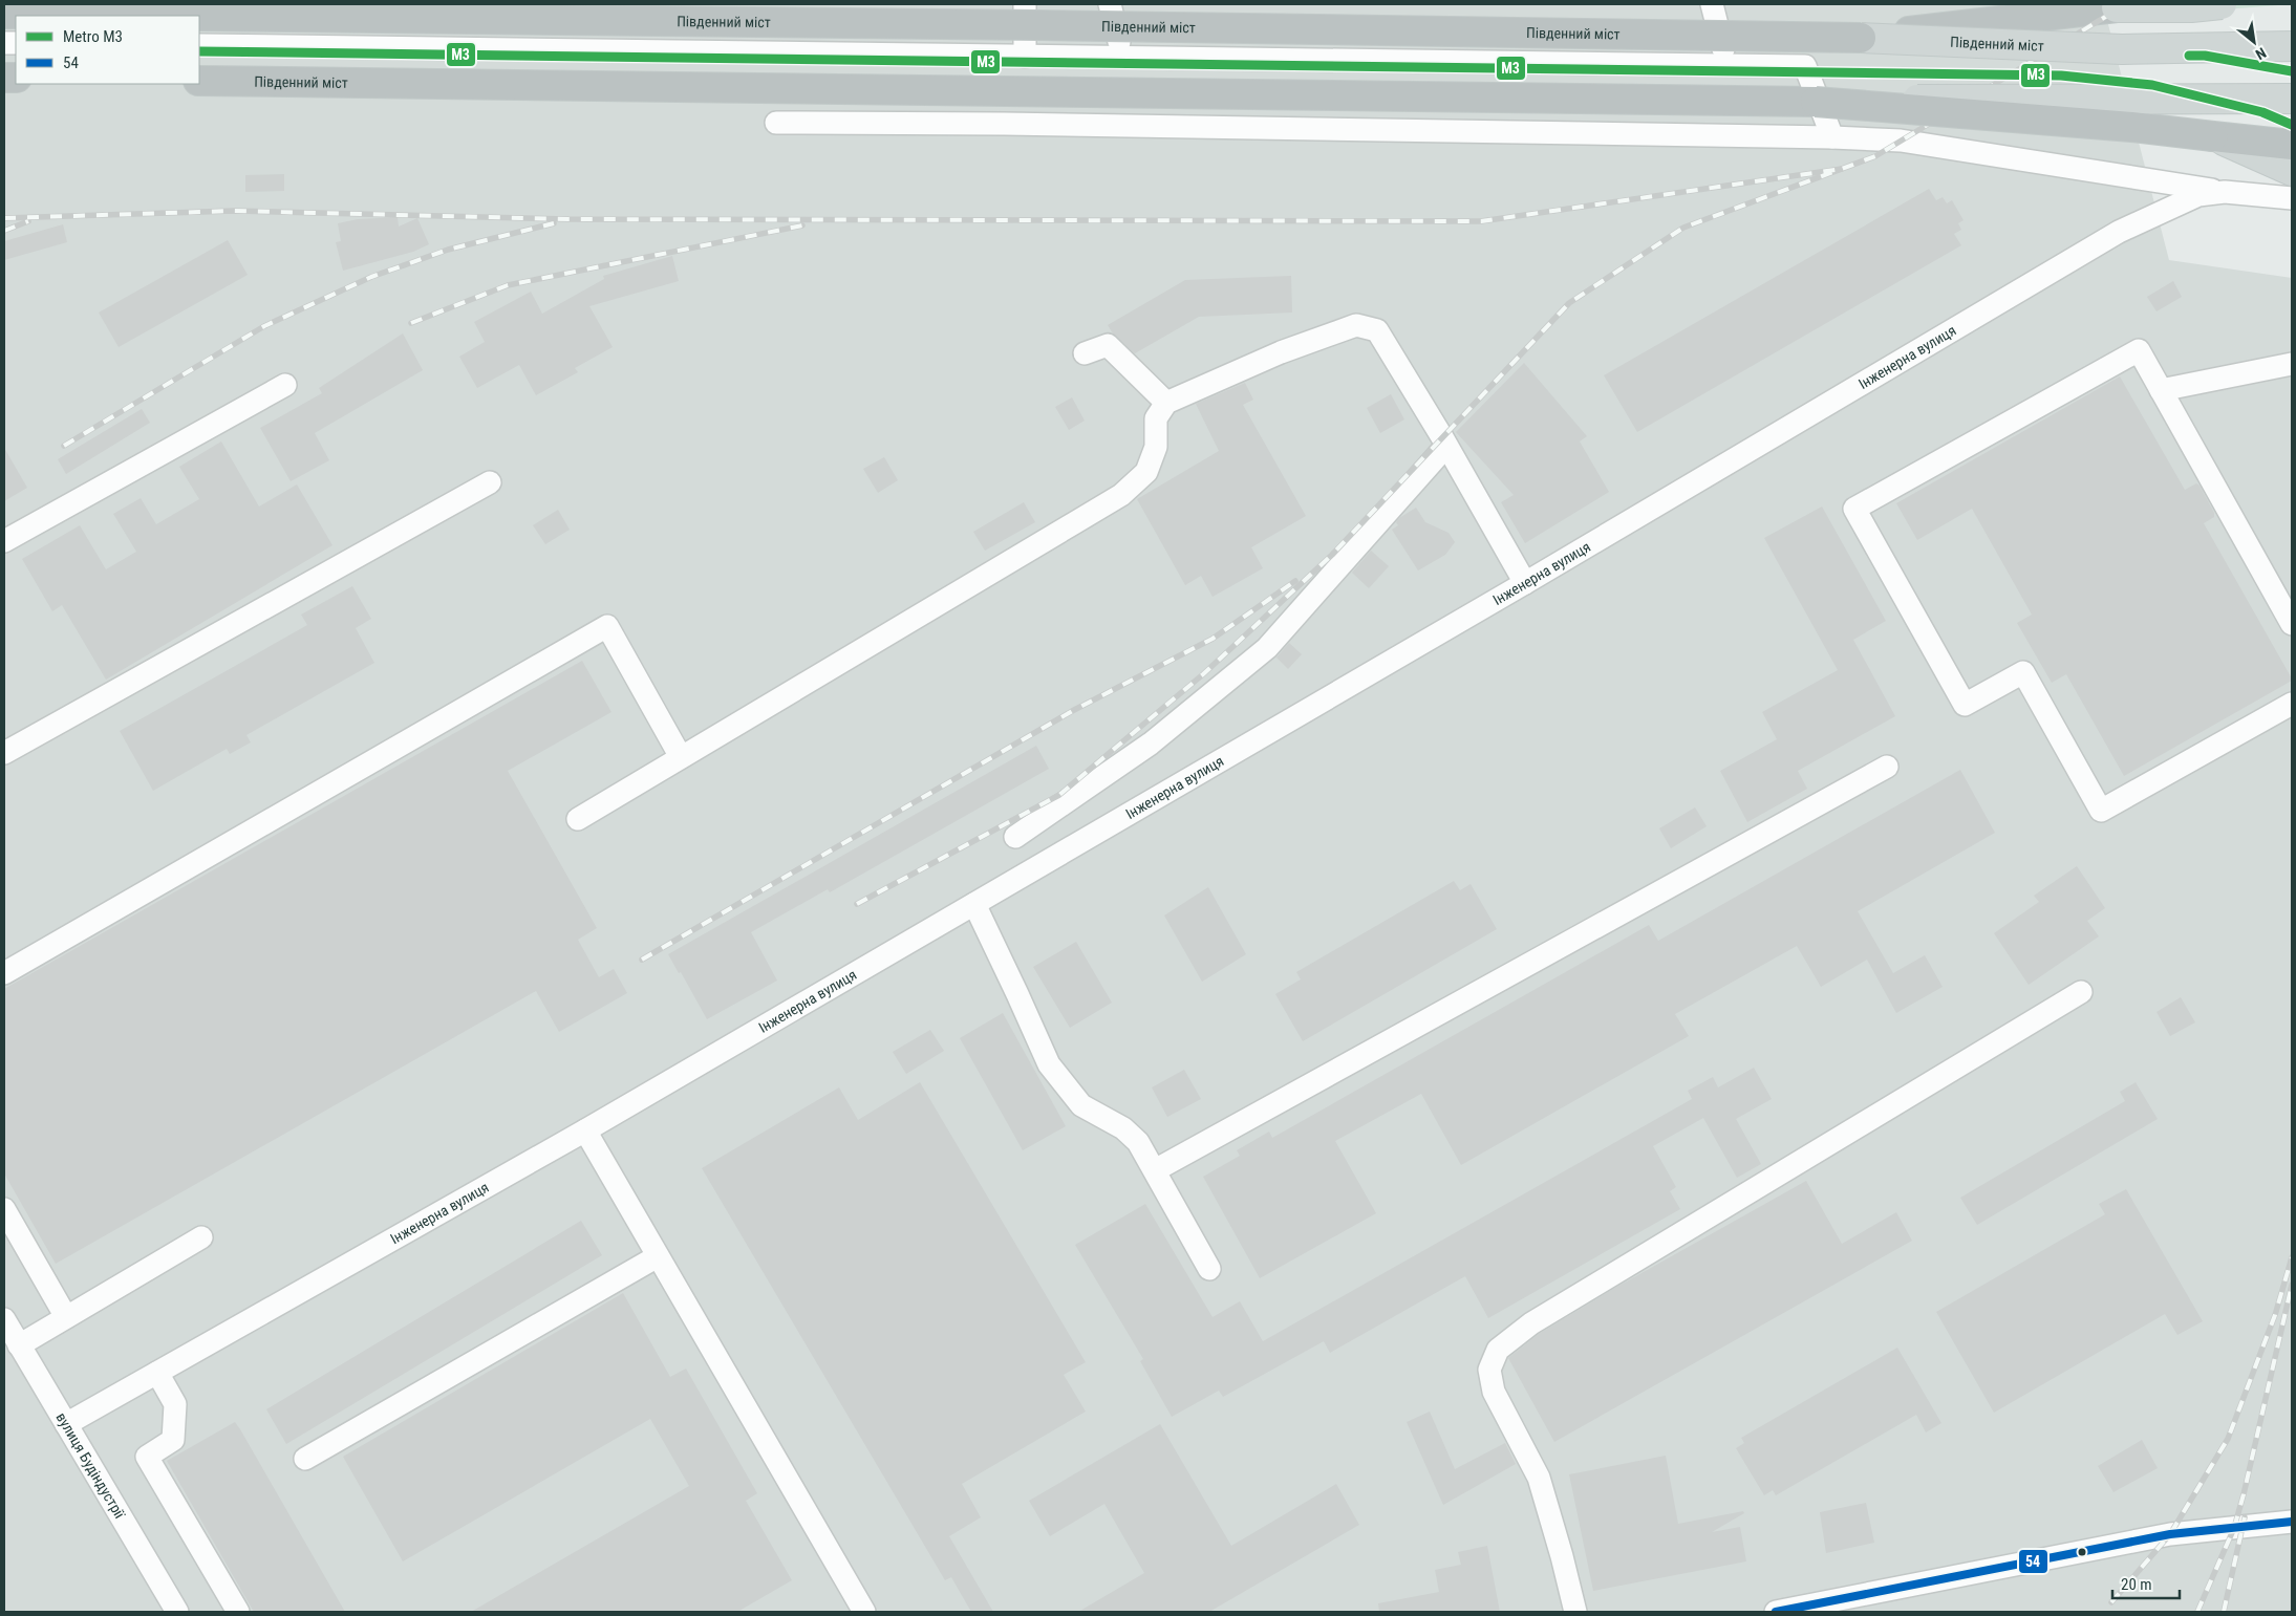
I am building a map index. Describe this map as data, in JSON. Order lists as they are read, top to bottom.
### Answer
{
  "streets": {
    "highway": ["Південний міст"],
    "street": ["Інженерна вулиця", "вулиця Будіндустрії"]
  },
  "crossings": [
    ["Інженерна вулиця", "вулиця Будіндустрії"]
  ],
  "lines": ["metro line M3", "transit line 54"],
  "legend": ["Metro M3", "54"],
  "scale_bar": "20 m",
  "north": "bottom right"
}
